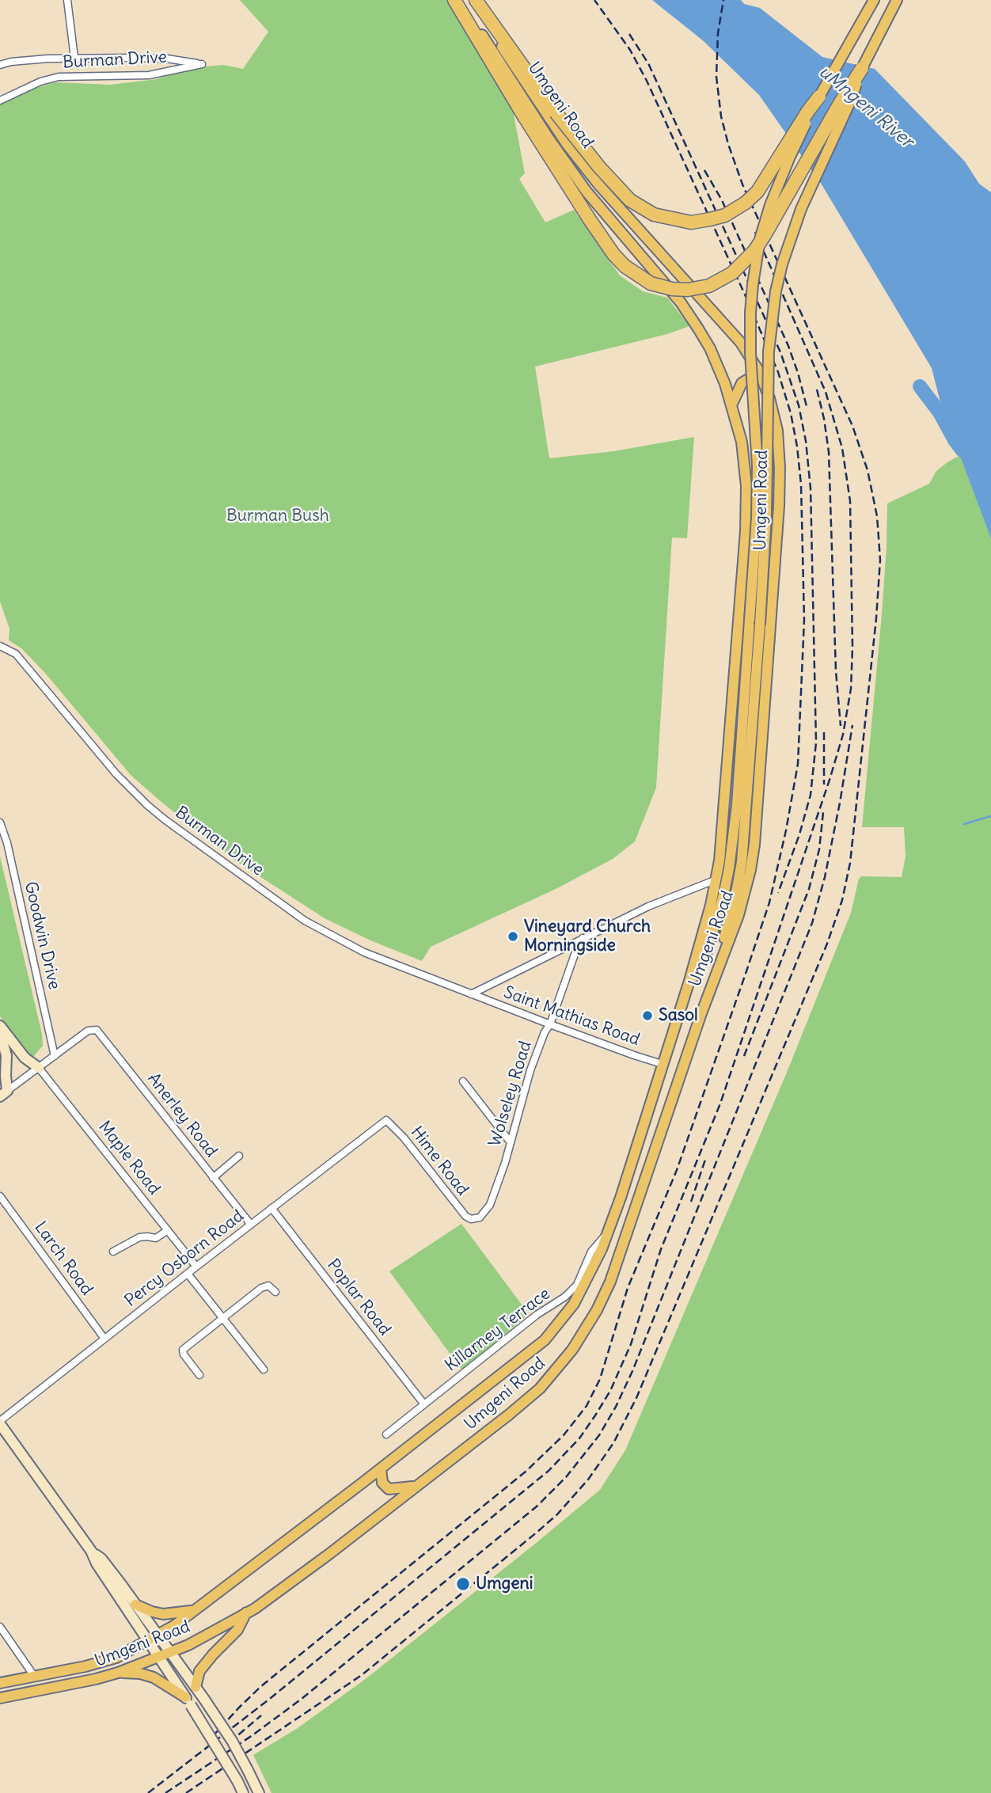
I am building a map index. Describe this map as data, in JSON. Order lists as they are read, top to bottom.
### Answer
{
  "streets": {
    "main road": ["Umgeni Road"],
    "street": [
      "Burman Drive",
      "Goodwin Drive",
      "Saint Mathias Road",
      "Wolseley Road",
      "Anerley Road",
      "Maple Road",
      "Hime Road",
      "Larch Road",
      "Percy Osborn Road",
      "Poplar Road",
      "Killarney Terrace"
    ]
  },
  "crossings": [
    ["Burman Drive", "Saint Mathias Road"],
    ["Umgeni Road", "Saint Mathias Road"],
    ["Umgeni Road", "Killarney Terrace"],
    ["Goodwin Drive", "Anerley Road"],
    ["Saint Mathias Road", "Wolseley Road"],
    ["Wolseley Road", "Hime Road"],
    ["Anerley Road", "Percy Osborn Road"],
    ["Maple Road", "Percy Osborn Road"],
    ["Hime Road", "Percy Osborn Road"],
    ["Larch Road", "Percy Osborn Road"],
    ["Percy Osborn Road", "Poplar Road"],
    ["Poplar Road", "Killarney Terrace"]
  ],
  "water": ["uMngeni River"],
  "parks": ["Burman Bush"],
  "places": ["Vineyard Church Morningside", "Sasol", "Umgeni"]
}
